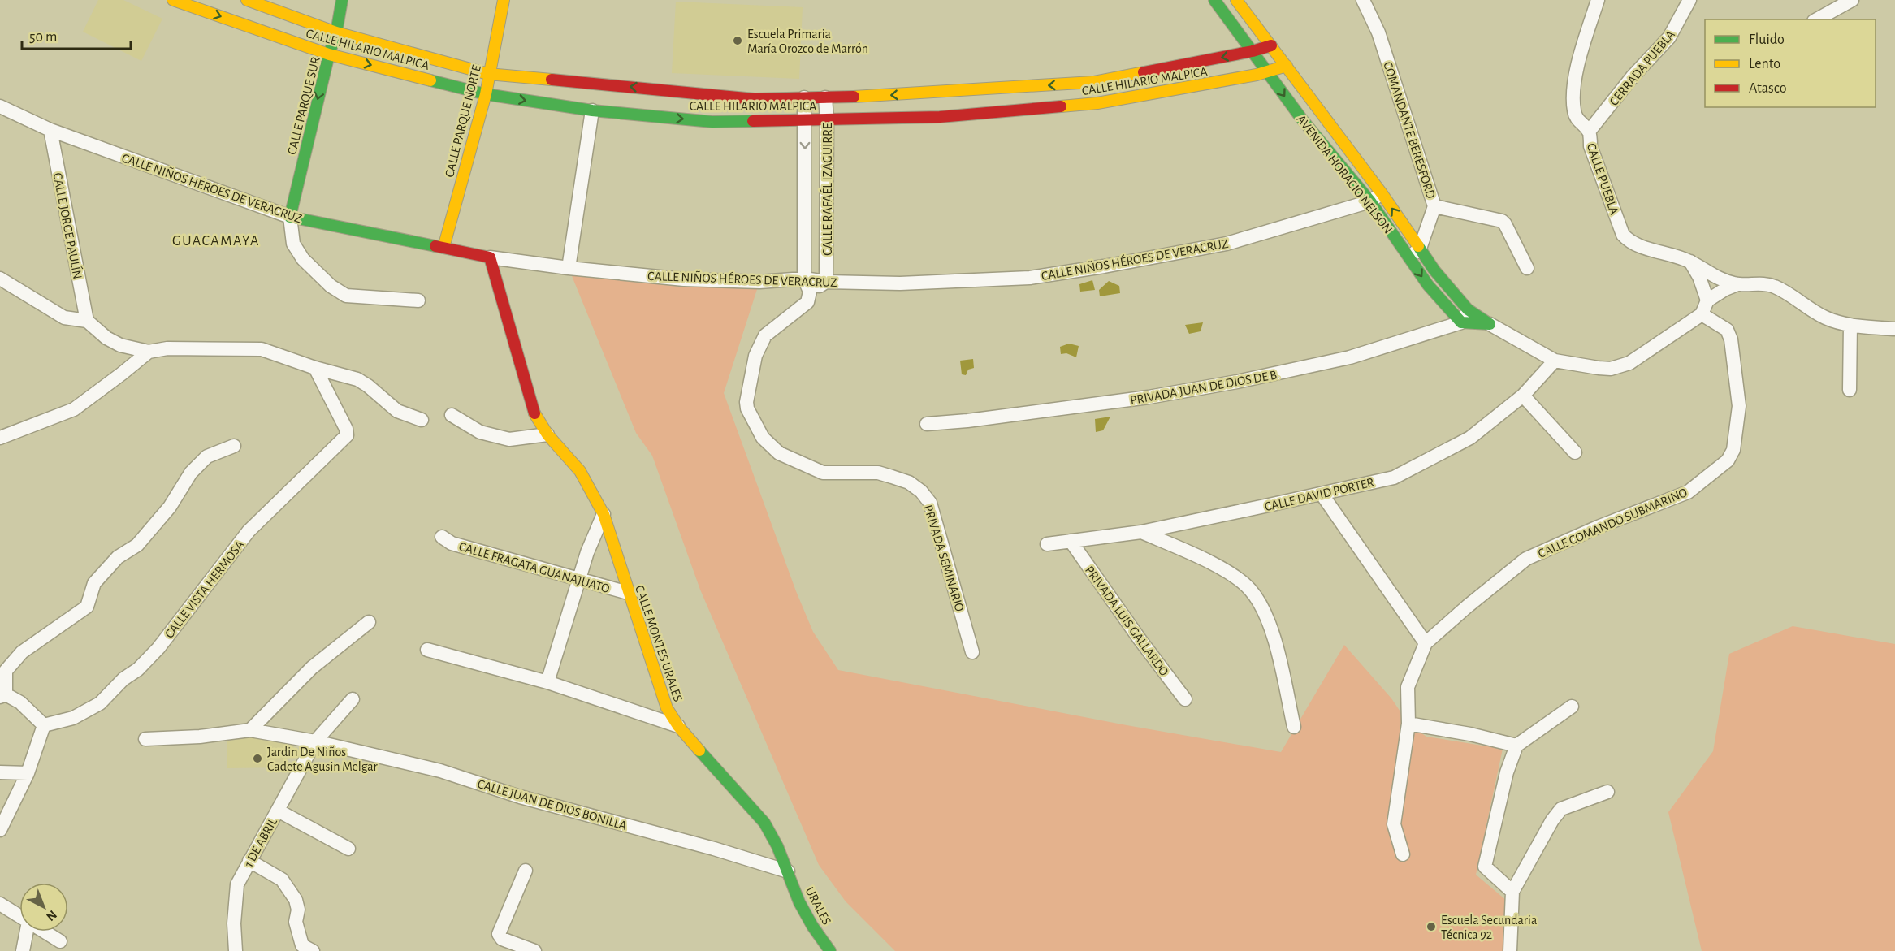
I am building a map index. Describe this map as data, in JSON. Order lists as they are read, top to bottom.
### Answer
{
  "streets": {
    "street": [
      "CALLE HILARIO MALPICA",
      "CERRADA PUEBLA",
      "CALLE PARQUE SUR",
      "CALLE PARQUE NORTE",
      "COMANDANTE BERESFORD",
      "AVENIDA HORACIO NELSON",
      "CALLE PUEBLA",
      "CALLE NIÑOS HÉROES DE VERACRUZ",
      "CALLE RAFAÉL IZAGUIRRE",
      "CALLE JORGE PAULÍN",
      "PRIVADA JUAN DE DIOS DE B.",
      "CALLE DAVID PORTER",
      "CALLE COMANDO SUBMARINO",
      "PRIVADA SEMINARIO",
      "CALLE FRAGATA GUANAJUATO",
      "CALLE VISTA HERMOSA",
      "PRIVADA LUIS GALLARDO",
      "CALLE MONTES URALES",
      "CALLE JUAN DE DIOS BONILLA",
      "1 DE ABRIL",
      "URALES"
    ]
  },
  "crossings": [
    ["CALLE HILARIO MALPICA", "CALLE PARQUE SUR"],
    ["CALLE HILARIO MALPICA", "CALLE PARQUE NORTE"],
    ["CALLE HILARIO MALPICA", "AVENIDA HORACIO NELSON"],
    ["CALLE HILARIO MALPICA", "CALLE RAFAÉL IZAGUIRRE"],
    ["CERRADA PUEBLA", "CALLE PUEBLA"],
    ["CALLE PARQUE SUR", "CALLE NIÑOS HÉROES DE VERACRUZ"],
    ["CALLE PARQUE NORTE", "CALLE NIÑOS HÉROES DE VERACRUZ"],
    ["COMANDANTE BERESFORD", "AVENIDA HORACIO NELSON"],
    ["AVENIDA HORACIO NELSON", "CALLE NIÑOS HÉROES DE VERACRUZ"],
    ["AVENIDA HORACIO NELSON", "PRIVADA JUAN DE DIOS DE B."],
    ["AVENIDA HORACIO NELSON", "CALLE DAVID PORTER"],
    ["AVENIDA HORACIO NELSON", "CALLE COMANDO SUBMARINO"],
    ["CALLE NIÑOS HÉROES DE VERACRUZ", "CALLE RAFAÉL IZAGUIRRE"],
    ["CALLE NIÑOS HÉROES DE VERACRUZ", "CALLE JORGE PAULÍN"],
    ["CALLE NIÑOS HÉROES DE VERACRUZ", "PRIVADA SEMINARIO"],
    ["CALLE RAFAÉL IZAGUIRRE", "PRIVADA SEMINARIO"],
    ["CALLE DAVID PORTER", "PRIVADA LUIS GALLARDO"],
    ["CALLE FRAGATA GUANAJUATO", "CALLE MONTES URALES"],
    ["CALLE MONTES URALES", "CALLE JUAN DE DIOS BONILLA"],
    ["CALLE MONTES URALES", "URALES"],
    ["CALLE JUAN DE DIOS BONILLA", "1 DE ABRIL"],
    ["CALLE JUAN DE DIOS BONILLA", "URALES"]
  ],
  "one_way": ["CALLE PARQUE SUR"],
  "districts": ["GUACAMAYA"],
  "places": ["Escuela Primaria María Orozco de Marrón", "Jardin De Niños Cadete Agusin Melgar", "Escuela Secundaria Técnica 92"],
  "legend": ["Fluido", "Lento", "Atasco"],
  "scale_bar": "50 m",
  "north": "bottom right"
}
